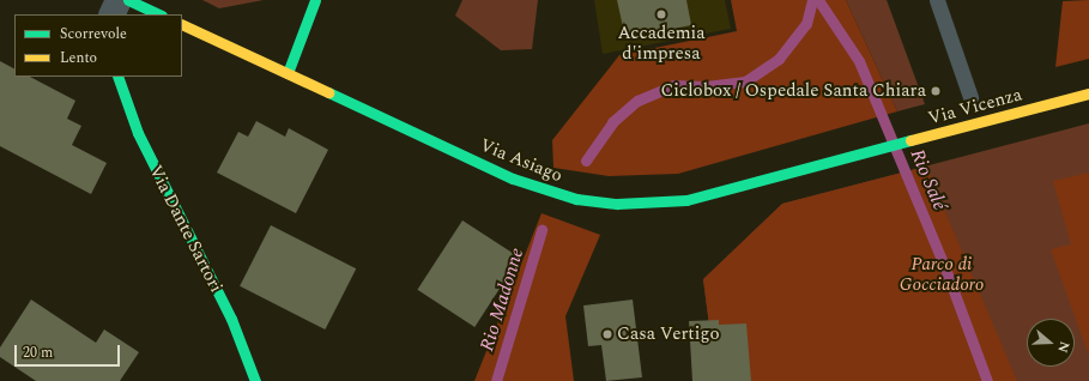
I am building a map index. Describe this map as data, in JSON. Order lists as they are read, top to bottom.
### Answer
{
  "streets": {
    "main road": ["Via Vicenza", "Via Asiago", "Via Dante Sartori"]
  },
  "crossings": [
    ["Via Vicenza", "Via Asiago"]
  ],
  "water": ["Rio Salé", "Rio Madonne"],
  "parks": ["Parco di Gocciadoro"],
  "places": ["Accademia d'impresa", "Ciclobox / Ospedale Santa Chiara", "Casa Vertigo"],
  "legend": ["Scorrevole", "Lento"],
  "scale_bar": "20 m",
  "north": "right"
}
